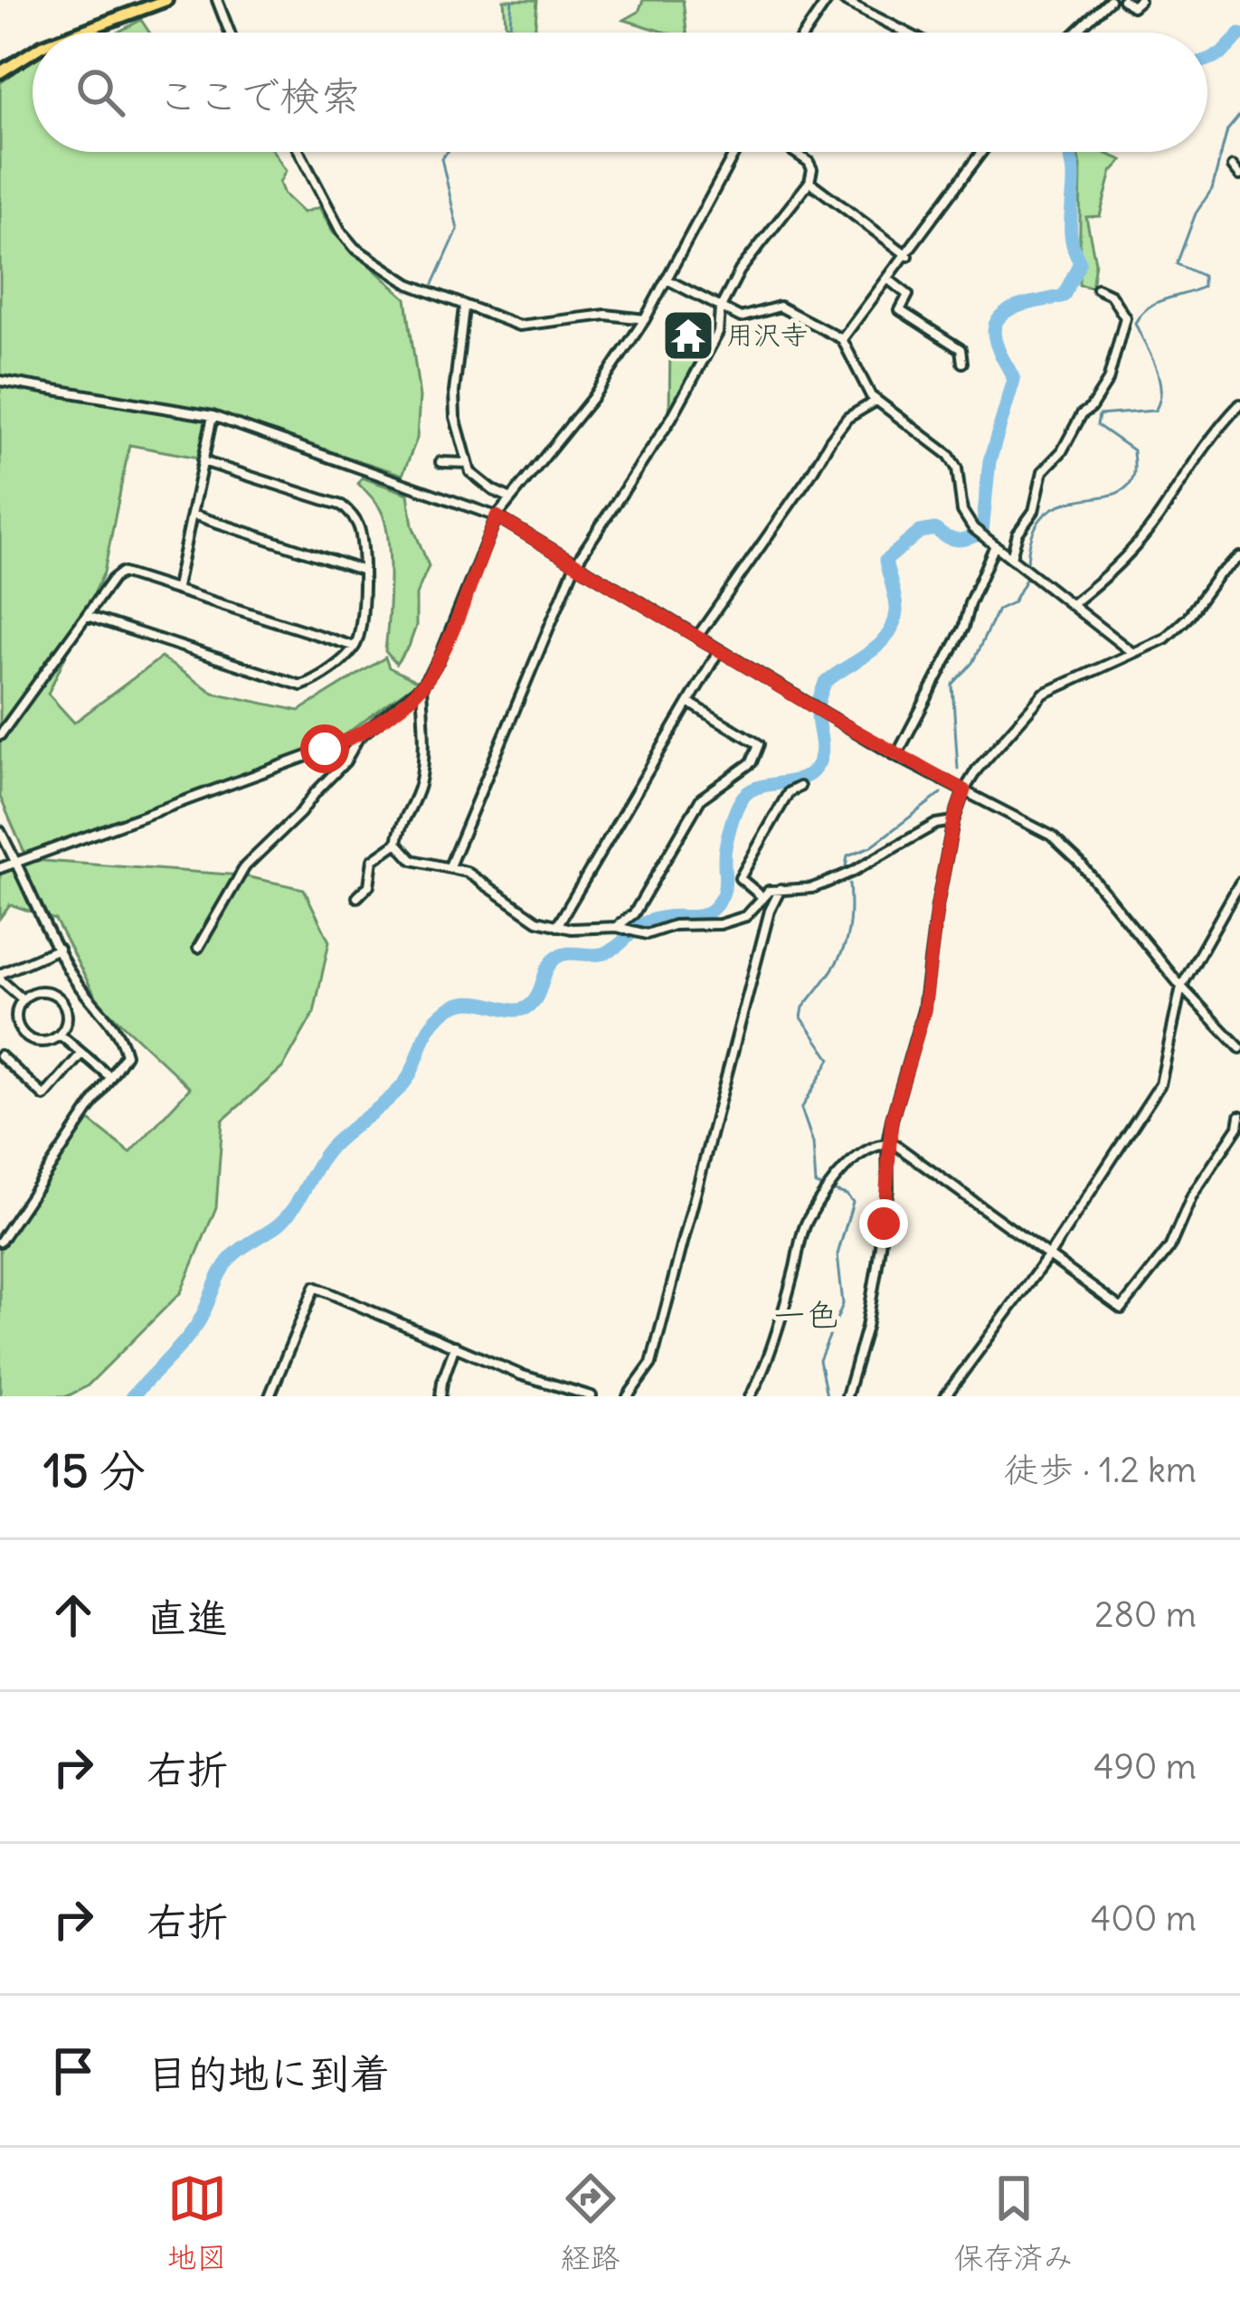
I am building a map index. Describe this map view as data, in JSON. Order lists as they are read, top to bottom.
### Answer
{
  "districts": ["一色"],
  "places": {
    "temple": ["用沢寺"]
  },
  "page": {
    "search": "ここで検索",
    "heading": ["15 分", "徒歩 · 1.2 km"],
    "list": [
      ["直進", "280 m"],
      ["右折", "490 m"],
      ["右折", "400 m"],
      "目的地に到着"
    ],
    "nav": ["地図", "経路", "保存済み"]
  }
}
